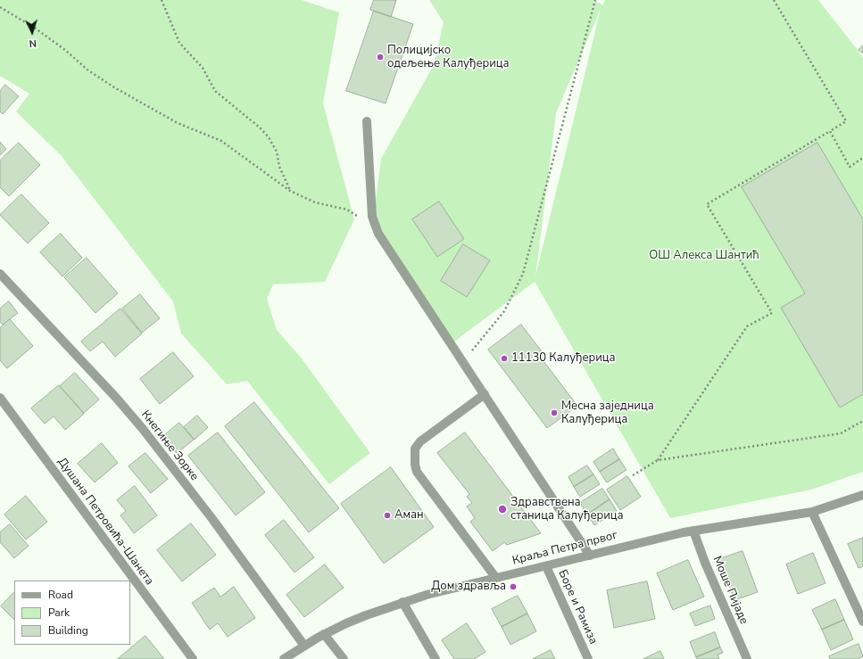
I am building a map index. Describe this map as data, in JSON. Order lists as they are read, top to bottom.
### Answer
{
  "streets": {
    "street": [
      "Кнегиње Зорке",
      "Душана Петровића-Шанета",
      "Краља Петра првог",
      "Моше Пијаде",
      "Боре и Рамиза"
    ]
  },
  "crossings": [
    ["Кнегиње Зорке", "Краља Петра првог"],
    ["Краља Петра првог", "Моше Пијаде"],
    ["Краља Петра првог", "Боре и Рамиза"]
  ],
  "parks": ["ОШ Алекса Шантић"],
  "places": [
    "Полицијско одељење Калуђерица",
    "11130 Калуђерица",
    "Месна заједница Калуђерица",
    "Здравствена станица Калуђерица",
    "Аман",
    "Дом здравља"
  ],
  "legend": ["Road", "Park", "Building"],
  "north": "bottom"
}
